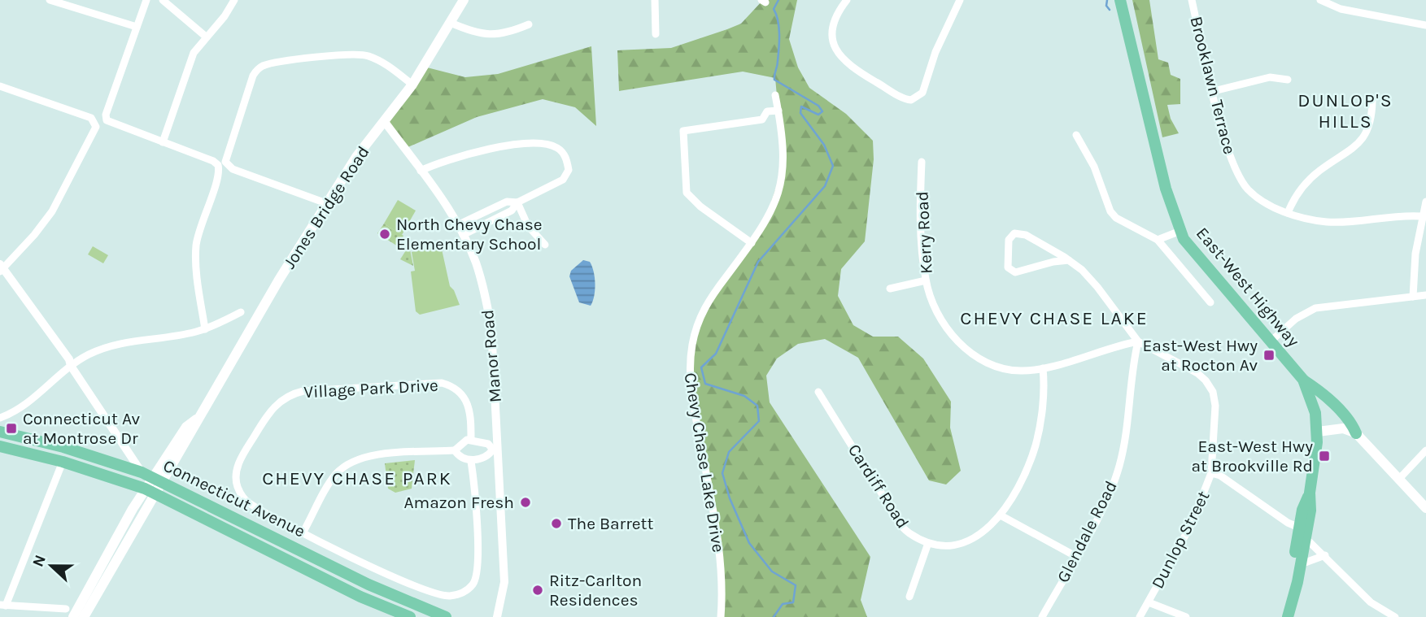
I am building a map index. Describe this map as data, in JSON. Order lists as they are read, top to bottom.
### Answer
{
  "streets": {
    "main road": ["Jones Bridge Road", "East-West Highway", "Connecticut Avenue"],
    "street": [
      "Brooklawn Terrace",
      "Kerry Road",
      "Manor Road",
      "Village Park Drive",
      "Chevy Chase Lake Drive",
      "Cardiff Road",
      "Glendale Road",
      "Dunlop Street"
    ]
  },
  "crossings": [
    ["Jones Bridge Road", "Manor Road"],
    ["Jones Bridge Road", "Connecticut Avenue"],
    ["Kerry Road", "Glendale Road"],
    ["Kerry Road", "Dunlop Street"],
    ["Glendale Road", "Dunlop Street"]
  ],
  "districts": ["DUNLOP'S HILLS", "CHEVY CHASE LAKE", "CHEVY CHASE PARK"],
  "places": {
    "other": [
      "North Chevy Chase Elementary School",
      "Amazon Fresh",
      "The Barrett",
      "Ritz-Carlton Residences"
    ],
    "transit": ["East-West Hwy at Rocton Av", "Connecticut Av at Montrose Dr", "East-West Hwy at Brookville Rd"]
  },
  "north": "left"
}
